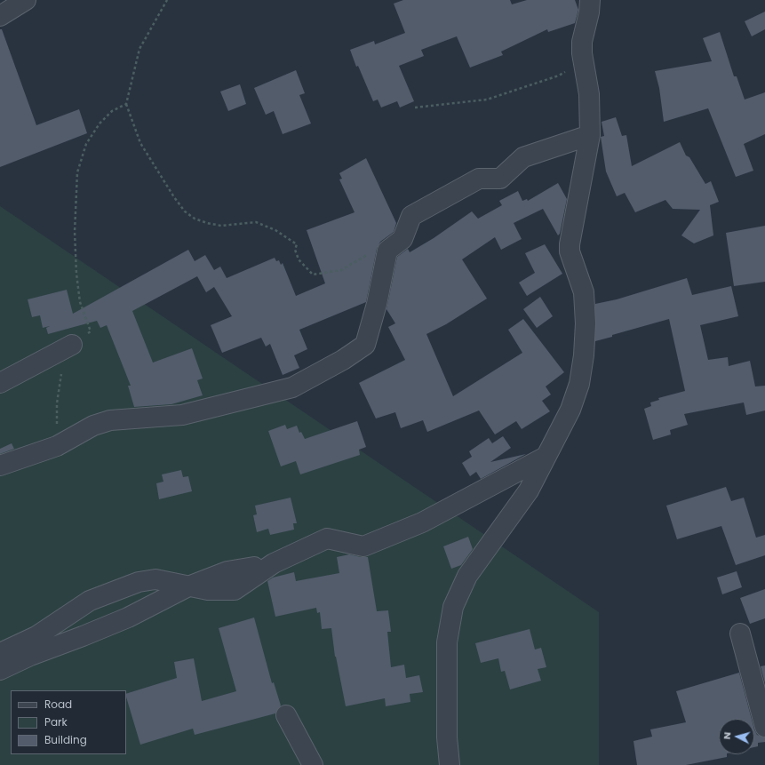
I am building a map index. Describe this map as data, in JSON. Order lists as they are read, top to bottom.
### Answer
{
  "legend": ["Road", "Park", "Building"],
  "north": "left"
}
